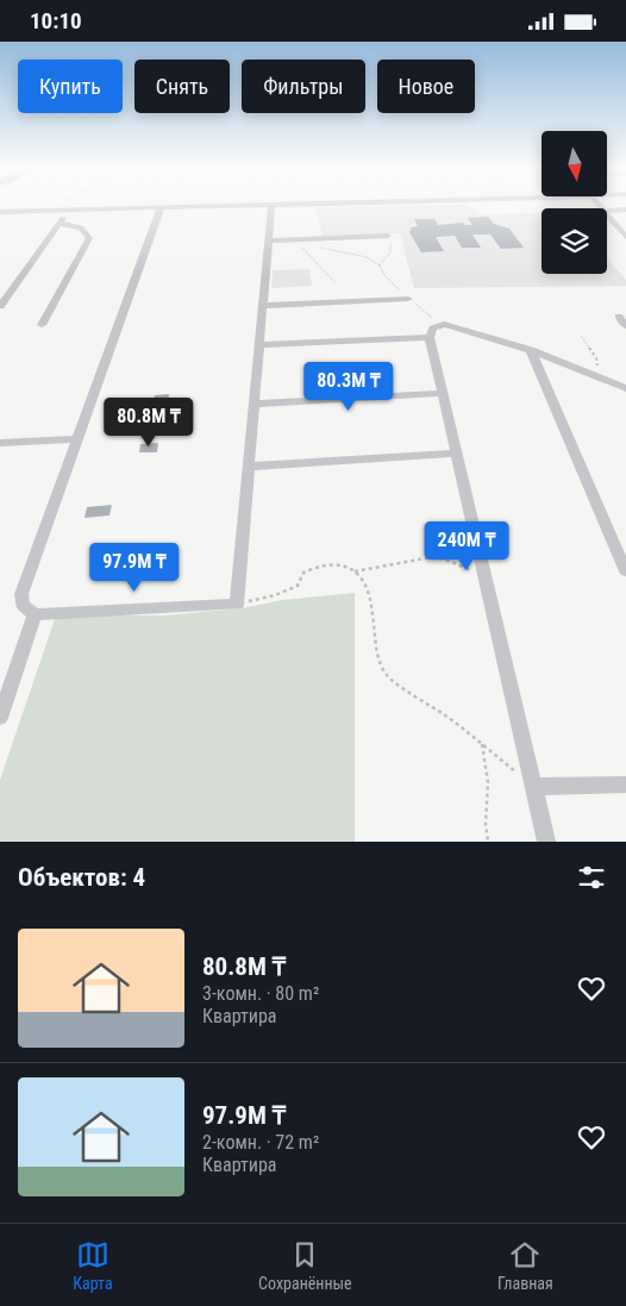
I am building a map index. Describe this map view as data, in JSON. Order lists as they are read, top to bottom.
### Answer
{
  "north": "bottom",
  "page": {
    "status": "10:10",
    "chip": [
      "Купить",
      "Снять",
      "Фильтры",
      "Новое"
    ],
    "price": [
      "80.3M ₸",
      "80.8M ₸",
      "240M ₸",
      "97.9M ₸"
    ],
    "heading": "Объектов: 4",
    "list": [
      {
        "name": "80.8M ₸",
        "note": "3-комн. · 80 m² · Квартира"
      },
      {
        "name": "97.9M ₸",
        "note": "2-комн. · 72 m² · Квартира"
      }
    ],
    "tabs": ["Карта", "Сохранённые", "Главная"]
  }
}
